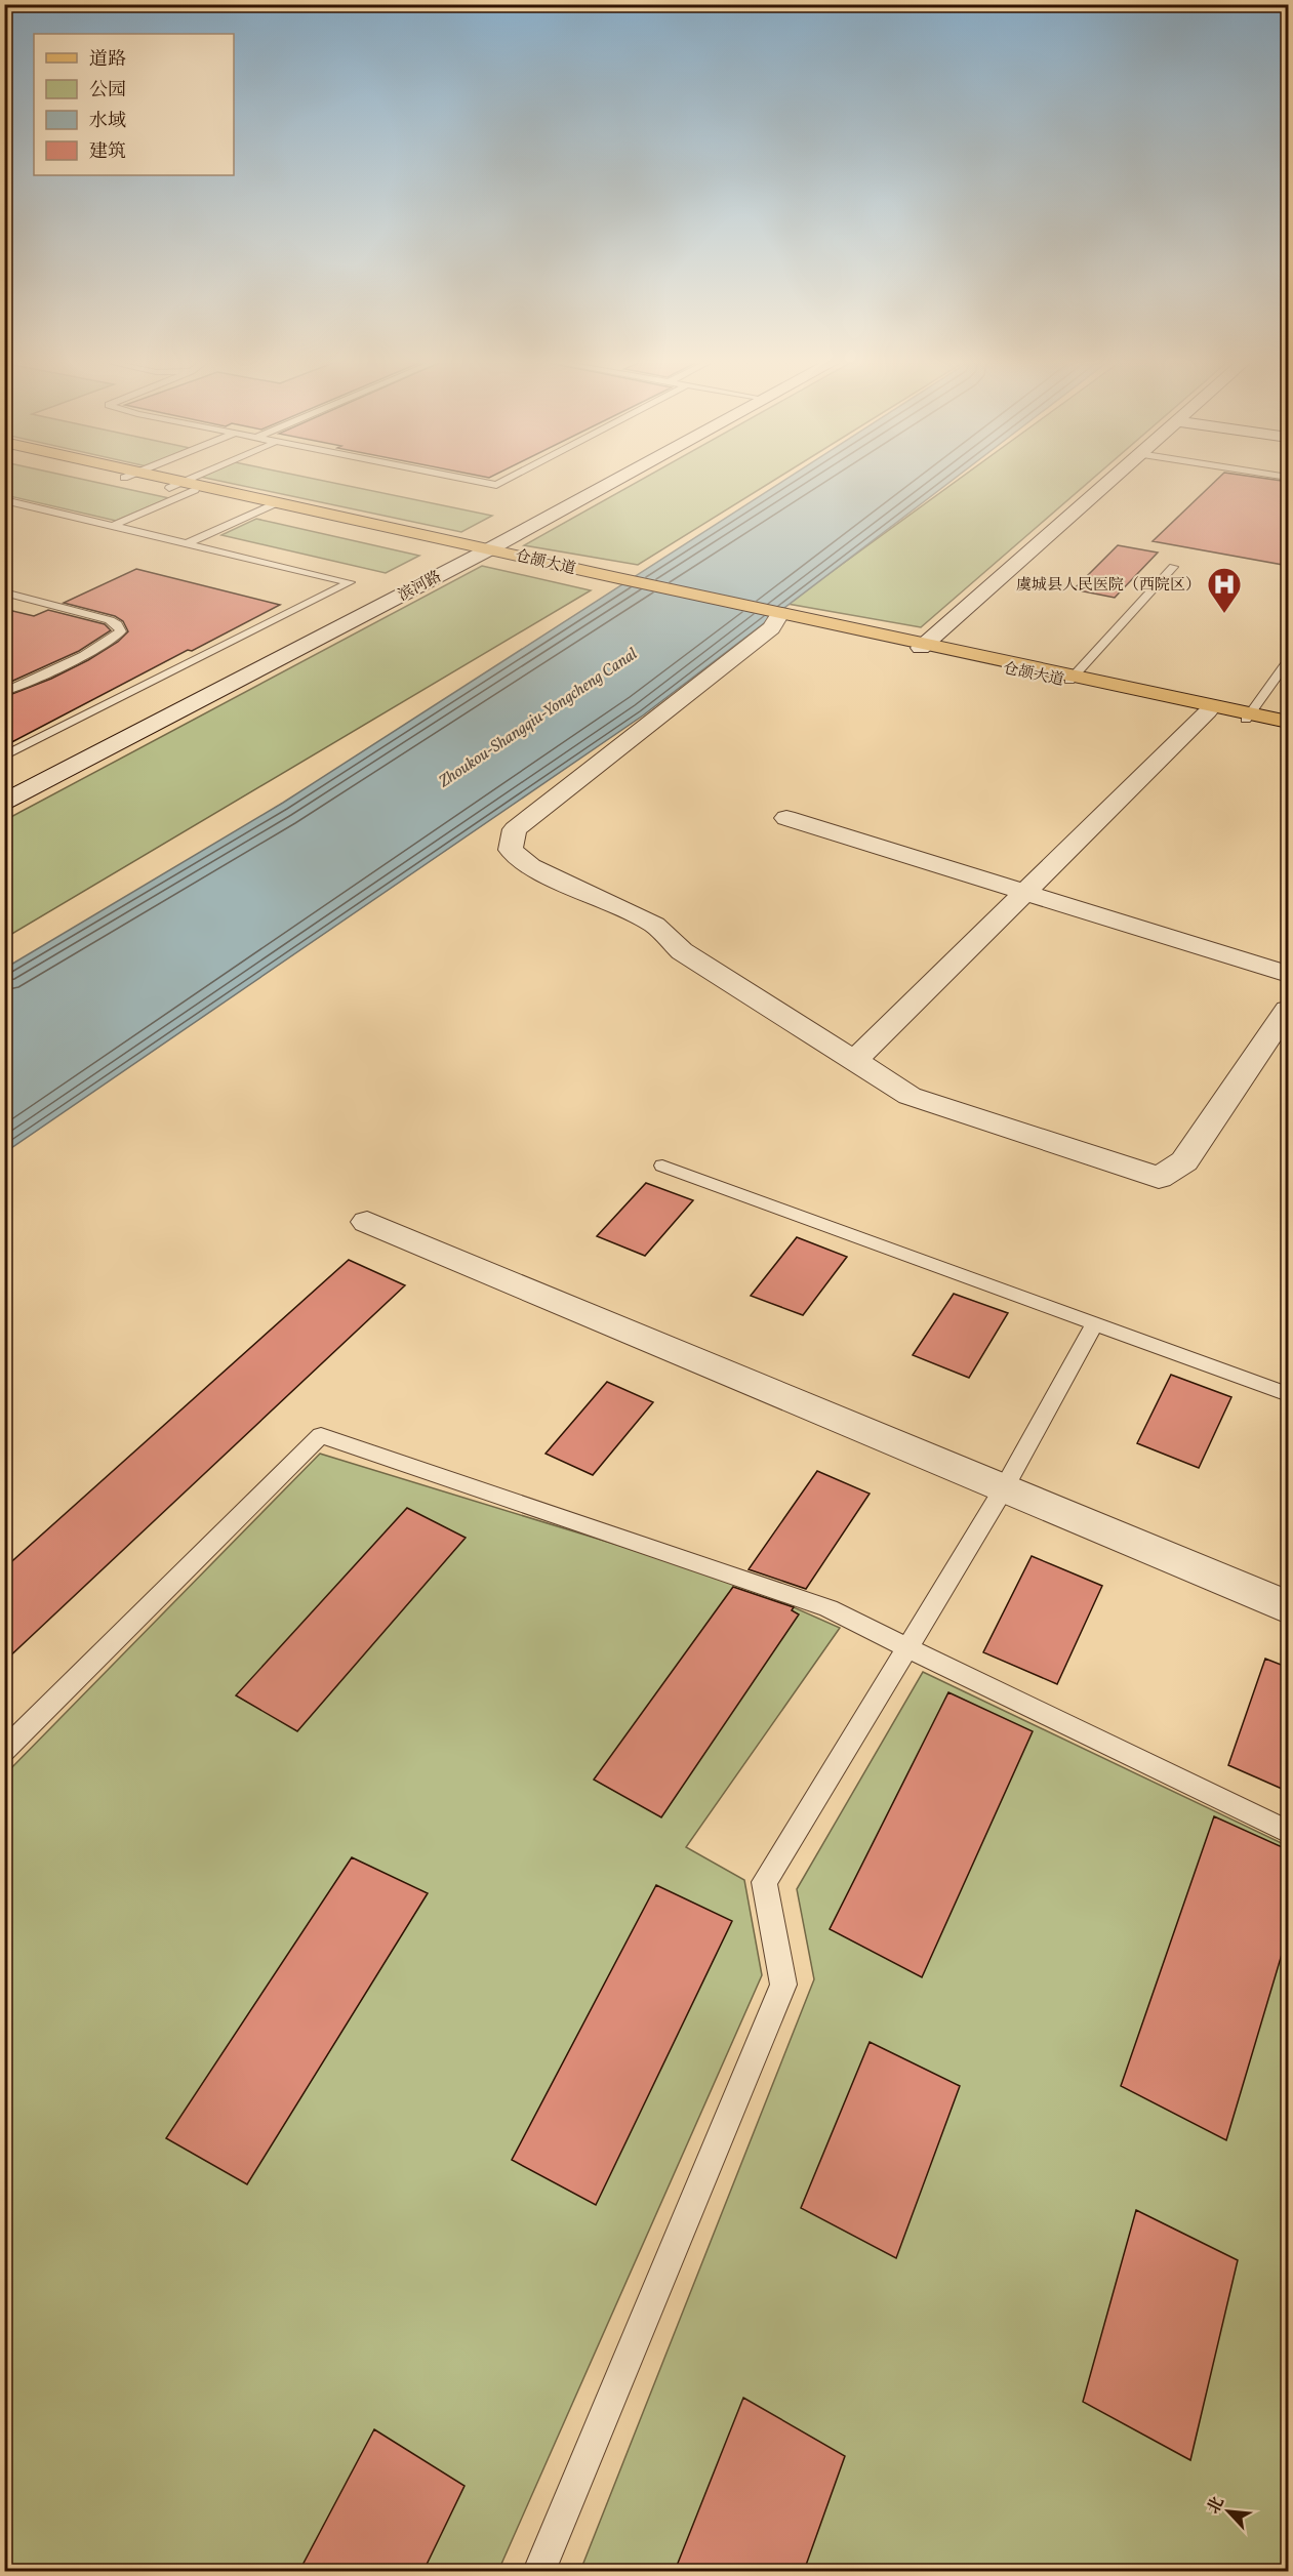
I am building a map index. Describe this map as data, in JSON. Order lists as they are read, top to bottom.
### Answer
{
  "streets": {
    "main road": ["仓颉大道"],
    "street": ["滨河路"]
  },
  "crossings": [
    ["仓颉大道", "滨河路"]
  ],
  "water": ["Zhoukou-Shangqiu-Yongcheng Canal"],
  "places": {
    "hospital": ["虞城县人民医院（西院区）"]
  },
  "legend": [
    "道路",
    "公园",
    "水域",
    "建筑"
  ],
  "north": "top left"
}
